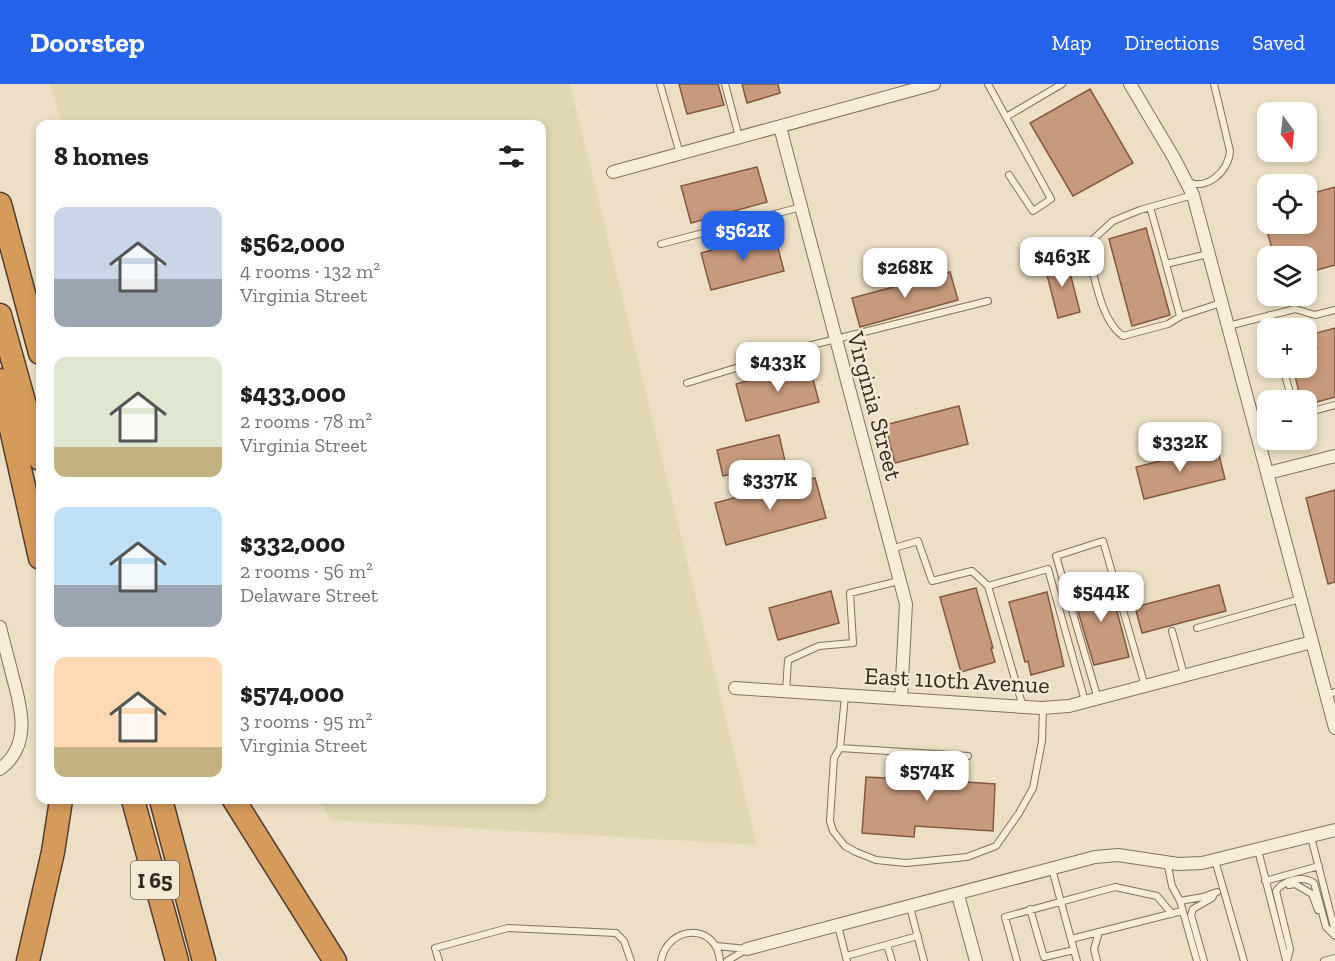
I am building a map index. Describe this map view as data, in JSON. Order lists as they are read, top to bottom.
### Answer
{
  "streets": {
    "highway": ["I 65"],
    "street": ["Virginia Street", "East 110th Avenue"]
  },
  "crossings": [
    ["Virginia Street", "East 110th Avenue"]
  ],
  "north": "bottom",
  "page": {
    "header": "Doorstep",
    "nav": ["Map", "Directions", "Saved"],
    "map_buttons": ["+", "−"],
    "heading": "8 homes",
    "list": [
      {
        "name": "$562,000",
        "note": "4 rooms · 132 m² · Virginia Street"
      },
      {
        "name": "$433,000",
        "note": "2 rooms · 78 m² · Virginia Street"
      },
      {
        "name": "$332,000",
        "note": "2 rooms · 56 m² · Delaware Street"
      },
      {
        "name": "$574,000",
        "note": "3 rooms · 95 m² · Virginia Street"
      }
    ],
    "price": [
      "$562K",
      "$463K",
      "$268K",
      "$433K",
      "$332K",
      "$337K",
      "$544K",
      "$574K"
    ]
  }
}
